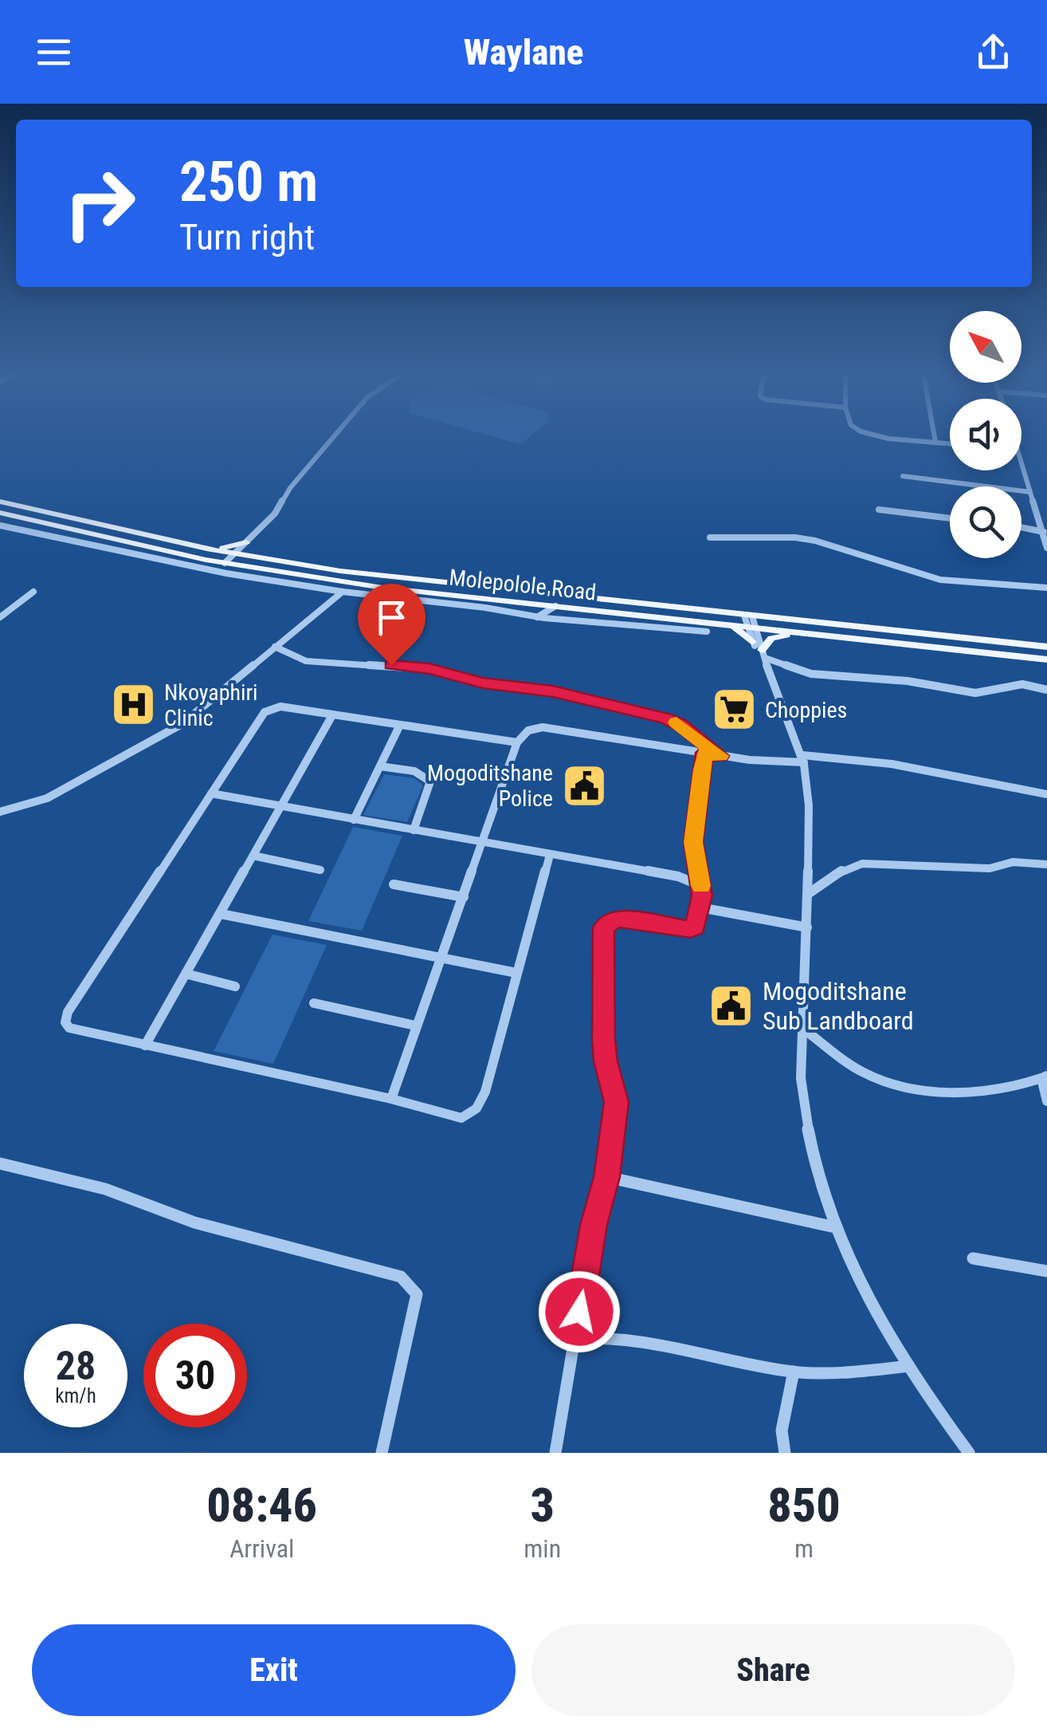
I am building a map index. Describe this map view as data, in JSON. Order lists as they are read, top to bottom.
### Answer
{
  "streets": {
    "main road": ["Molepolole Road"]
  },
  "places": {
    "hospital": ["Nkoyaphiri Clinic"],
    "supermarket": ["Choppies"],
    "public building": ["Mogoditshane Police", "Mogoditshane Sub Landboard"]
  },
  "north": "top left",
  "page": {
    "header": "Waylane",
    "turn": ["250 m", "Turn right"],
    "speed": "28 km/h",
    "limit": "30",
    "eta": [
      "08:46",
      "Arrival",
      "3",
      "min",
      "850",
      "m"
    ],
    "buttons": ["Exit", "Share"]
  }
}
